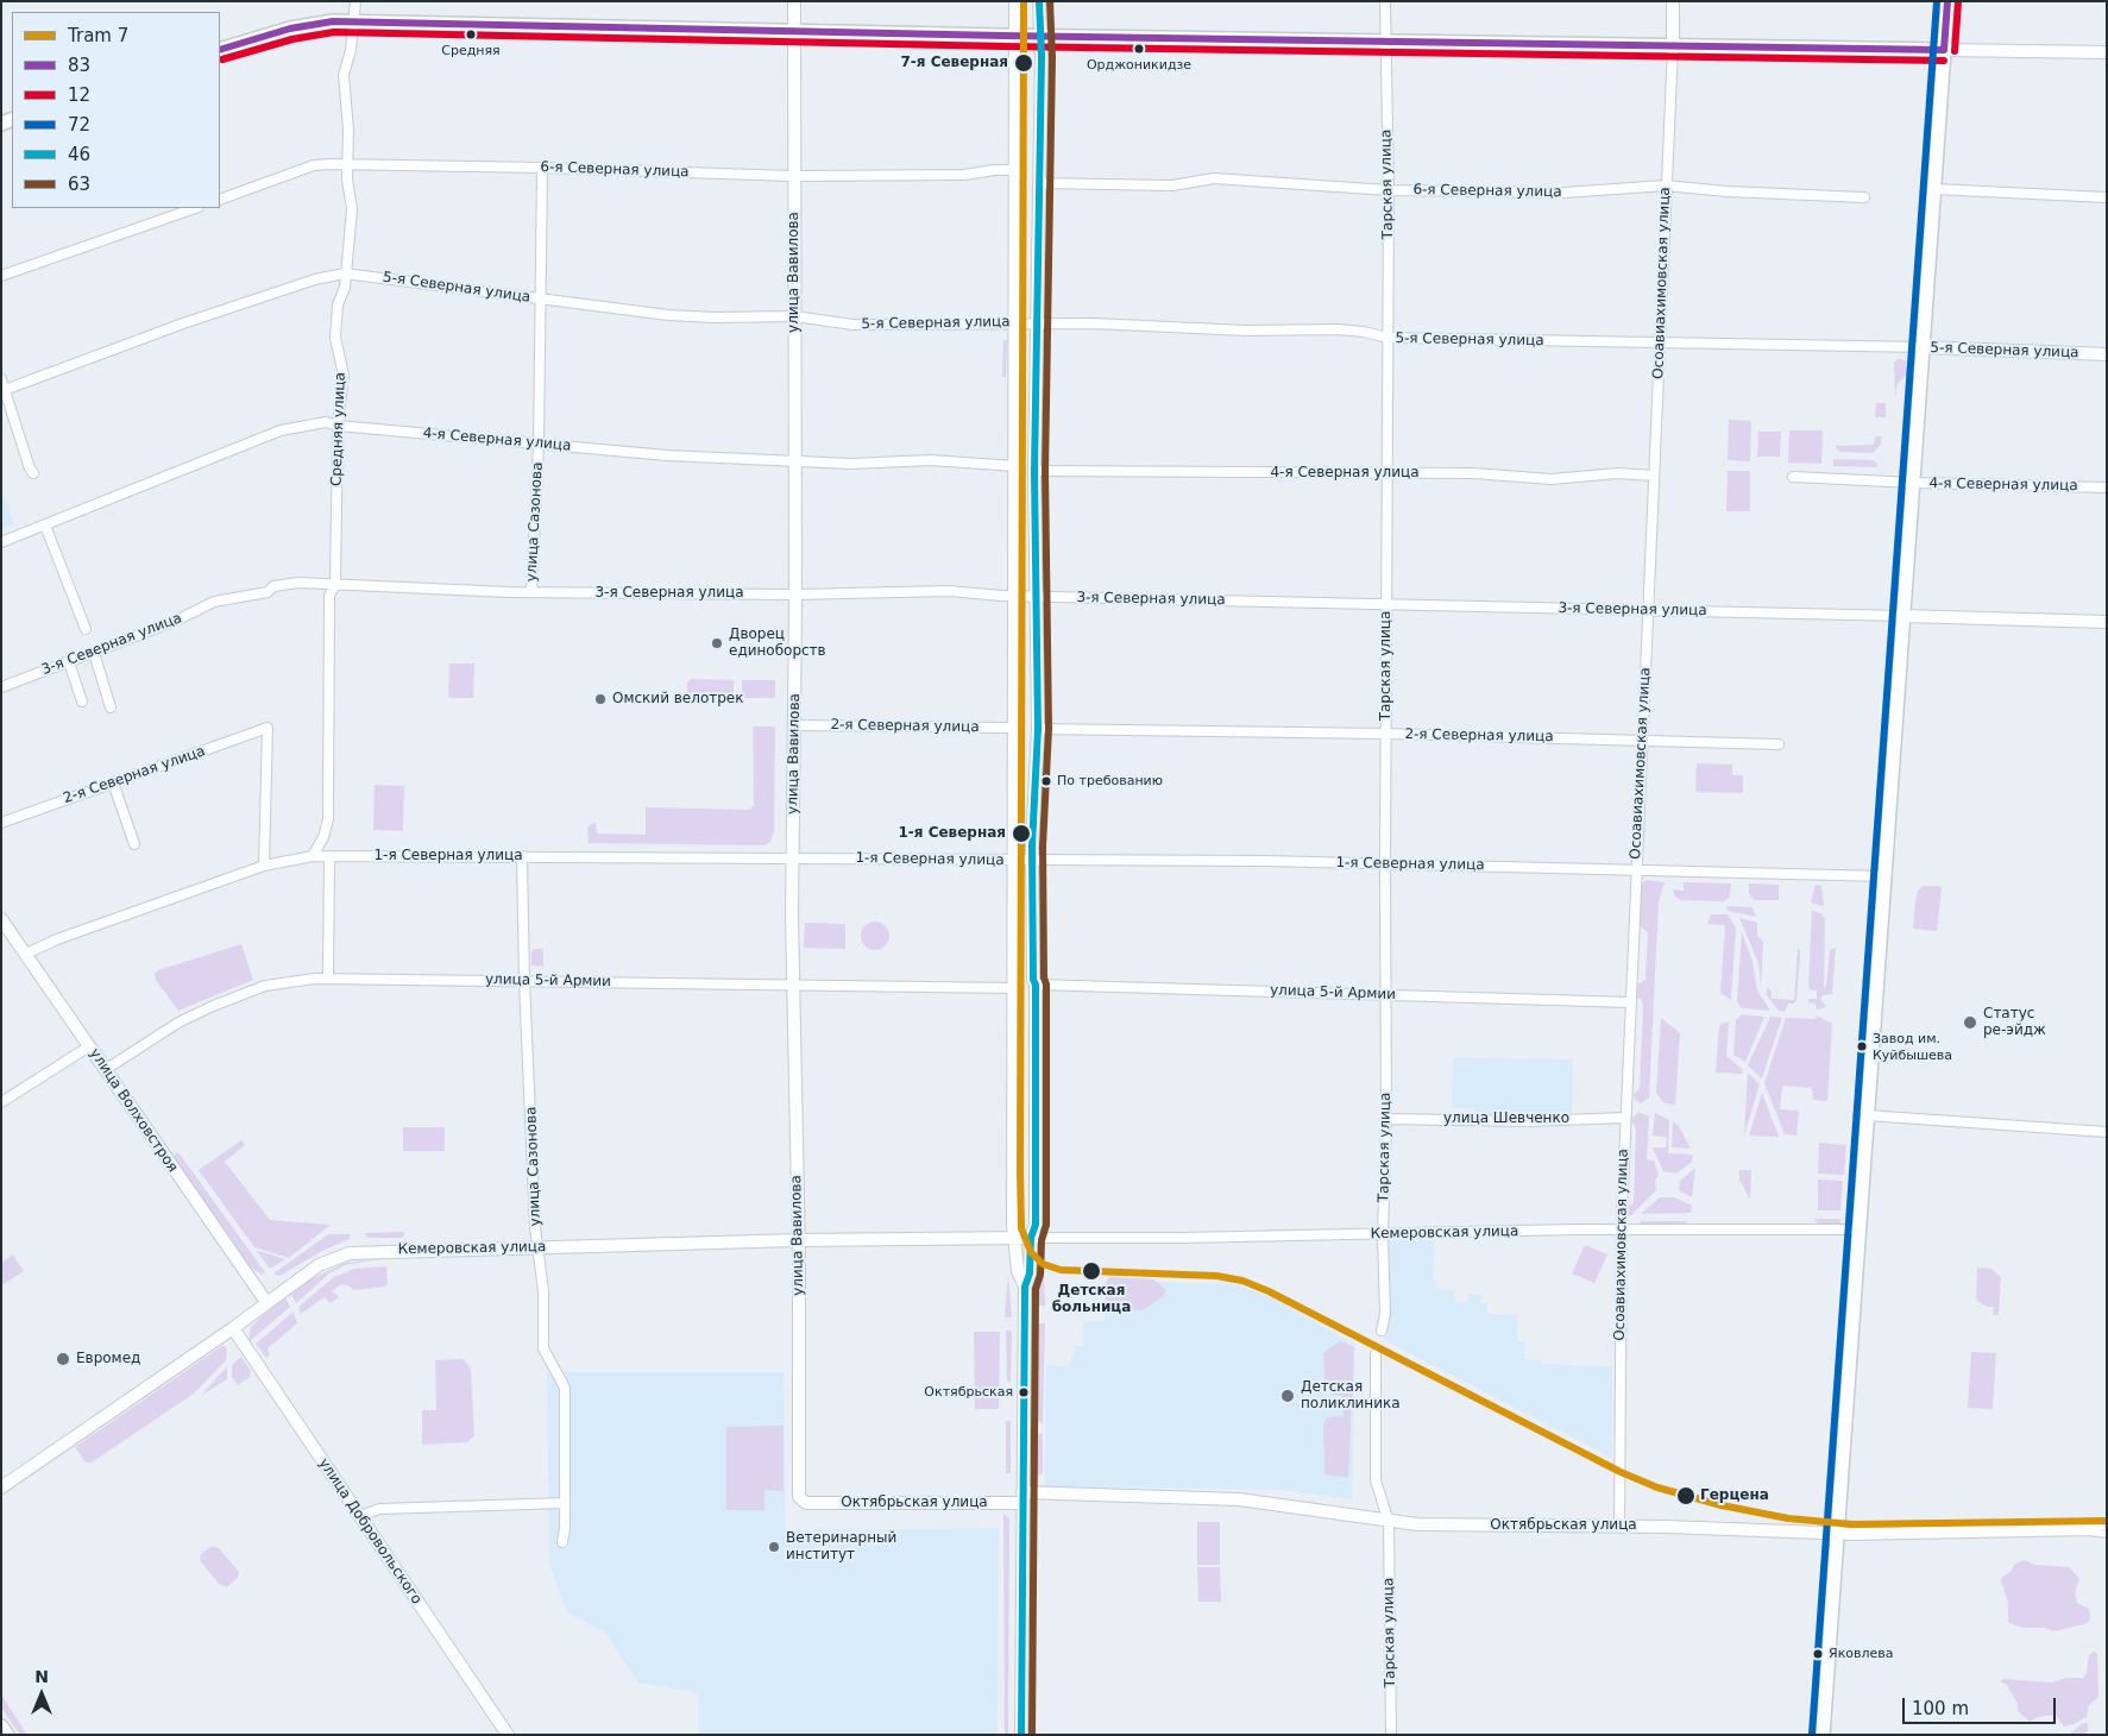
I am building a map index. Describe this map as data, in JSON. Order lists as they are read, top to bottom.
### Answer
{
  "streets": {
    "main road": [
      "улица Вавилова",
      "Осоавиахимовская улица",
      "5-я Северная улица",
      "3-я Северная улица",
      "улица Волховстроя",
      "Кемеровская улица",
      "Октябрьская улица",
      "улица Добровольского"
    ],
    "street": [
      "6-я Северная улица",
      "Тарская улица",
      "Средняя улица",
      "4-я Северная улица",
      "улица Сазонова",
      "2-я Северная улица",
      "1-я Северная улица",
      "улица 5-й Армии",
      "улица Шевченко"
    ]
  },
  "crossings": [
    ["6-я Северная улица", "Тарская улица"],
    ["6-я Северная улица", "улица Вавилова"],
    ["6-я Северная улица", "Осоавиахимовская улица"],
    ["6-я Северная улица", "Средняя улица"],
    ["6-я Северная улица", "улица Сазонова"],
    ["Тарская улица", "5-я Северная улица"],
    ["Тарская улица", "4-я Северная улица"],
    ["Тарская улица", "3-я Северная улица"],
    ["Тарская улица", "2-я Северная улица"],
    ["Тарская улица", "1-я Северная улица"],
    ["Тарская улица", "улица 5-й Армии"],
    ["Тарская улица", "улица Шевченко"],
    ["Тарская улица", "Кемеровская улица"],
    ["Тарская улица", "Октябрьская улица"],
    ["улица Вавилова", "5-я Северная улица"],
    ["улица Вавилова", "4-я Северная улица"],
    ["улица Вавилова", "3-я Северная улица"],
    ["улица Вавилова", "2-я Северная улица"],
    ["улица Вавилова", "1-я Северная улица"],
    ["улица Вавилова", "улица 5-й Армии"],
    ["улица Вавилова", "Кемеровская улица"],
    ["улица Вавилова", "Октябрьская улица"],
    ["Осоавиахимовская улица", "5-я Северная улица"],
    ["Осоавиахимовская улица", "4-я Северная улица"],
    ["Осоавиахимовская улица", "3-я Северная улица"],
    ["Осоавиахимовская улица", "2-я Северная улица"],
    ["Осоавиахимовская улица", "1-я Северная улица"],
    ["Осоавиахимовская улица", "улица 5-й Армии"],
    ["Осоавиахимовская улица", "улица Шевченко"],
    ["Осоавиахимовская улица", "Кемеровская улица"],
    ["Осоавиахимовская улица", "Октябрьская улица"],
    ["5-я Северная улица", "Средняя улица"],
    ["5-я Северная улица", "улица Сазонова"],
    ["Средняя улица", "4-я Северная улица"],
    ["Средняя улица", "3-я Северная улица"],
    ["Средняя улица", "1-я Северная улица"],
    ["4-я Северная улица", "улица Сазонова"],
    ["улица Сазонова", "3-я Северная улица"],
    ["улица Сазонова", "1-я Северная улица"],
    ["улица Сазонова", "улица 5-й Армии"],
    ["улица Сазонова", "Кемеровская улица"],
    ["2-я Северная улица", "1-я Северная улица"],
    ["1-я Северная улица", "улица Волховстроя"],
    ["улица 5-й Армии", "улица Волховстроя"],
    ["улица Волховстроя", "Кемеровская улица"],
    ["Кемеровская улица", "улица Добровольского"]
  ],
  "places": [
    "Средняя",
    "Орджоникидзе",
    "7-я Северная",
    "Дворец единоборств",
    "Омский велотрек",
    "По требованию",
    "1-я Северная",
    "Статус ре-эйдж",
    "Завод им. Куйбышева",
    "Детская больница",
    "Евромед",
    "Октябрьская",
    "Детская поликлиника",
    "Герцена",
    "Ветеринарный институт",
    "Яковлева"
  ],
  "lines": [
    "tram line 7",
    "transit line 83",
    "transit line 72",
    "transit line 46",
    "transit line 63",
    "transit line 12"
  ],
  "legend": [
    "Tram 7",
    "83",
    "12",
    "72",
    "46",
    "63"
  ],
  "scale_bar": "100 m",
  "north": "top"
}
